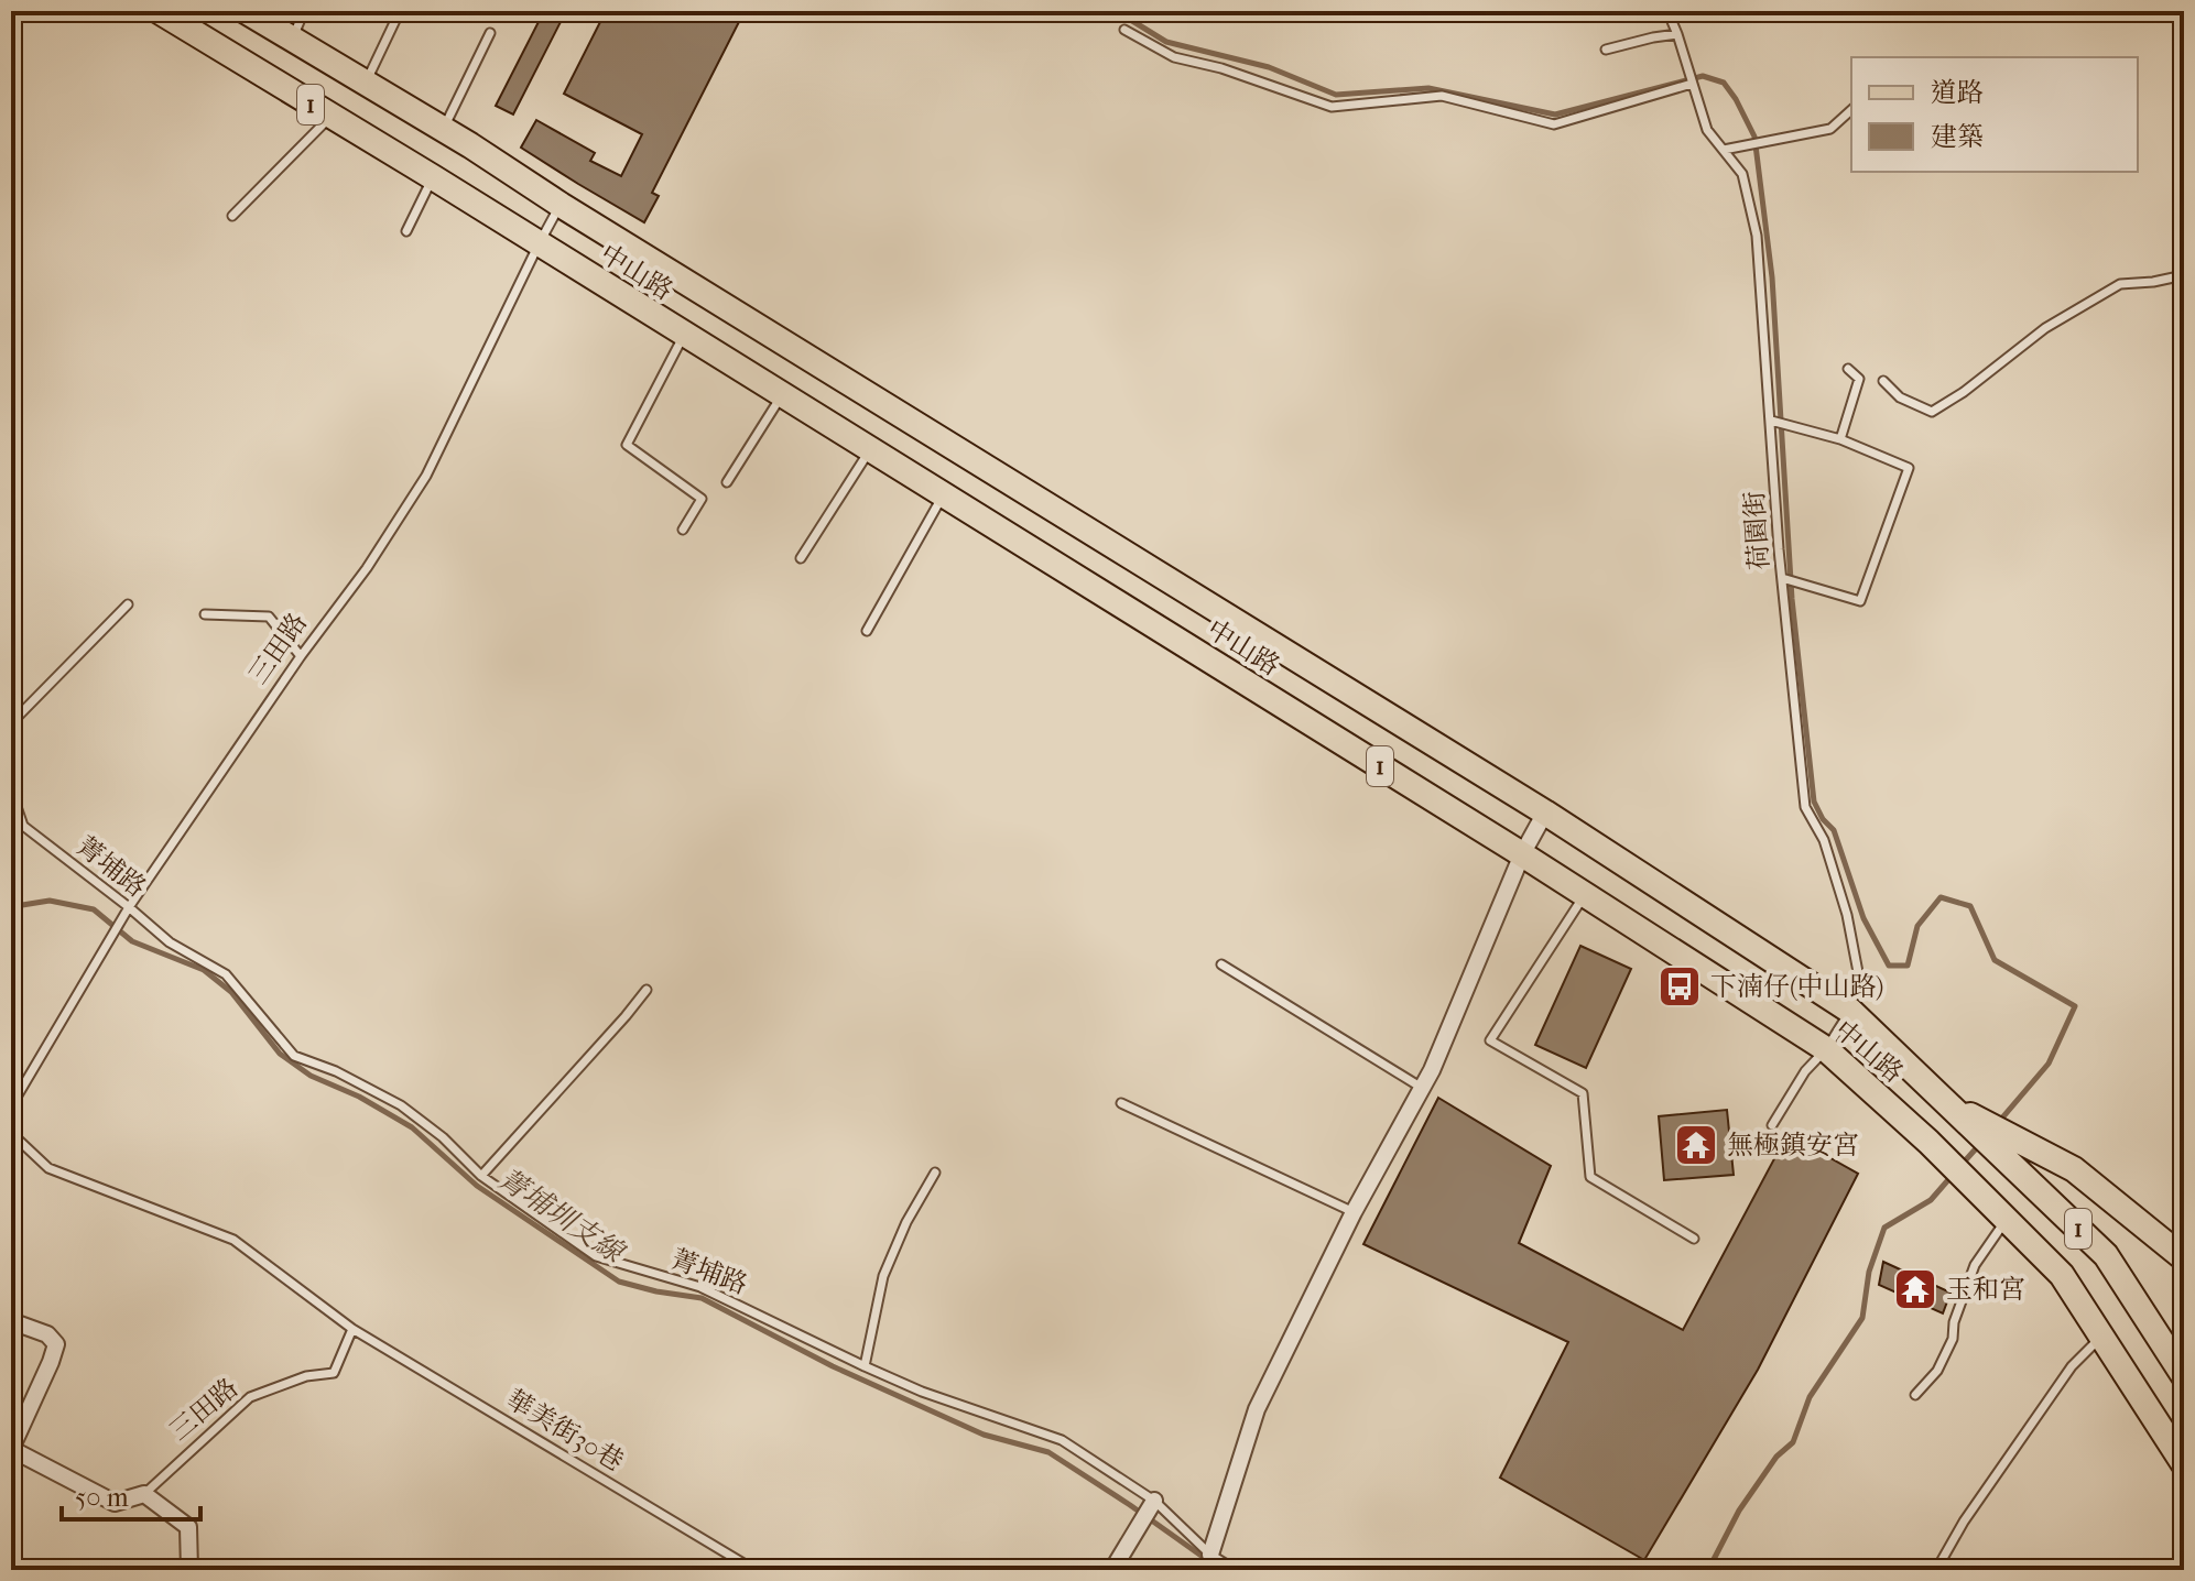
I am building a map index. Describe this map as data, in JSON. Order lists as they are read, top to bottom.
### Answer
{
  "streets": {
    "main road": ["1", "中山路"],
    "lane": [
      "荷園街",
      "三田路",
      "菁埔路",
      "華美街30巷"
    ]
  },
  "crossings": [
    ["中山路", "荷園街"],
    ["中山路", "三田路"],
    ["三田路", "菁埔路"],
    ["三田路", "華美街30巷"]
  ],
  "water": ["菁埔圳支線"],
  "places": {
    "bus stop": ["下湳仔(中山路)"],
    "temple": ["無極鎮安宮", "玉和宮"]
  },
  "legend": ["道路", "建築"],
  "scale_bar": "50 m"
}
